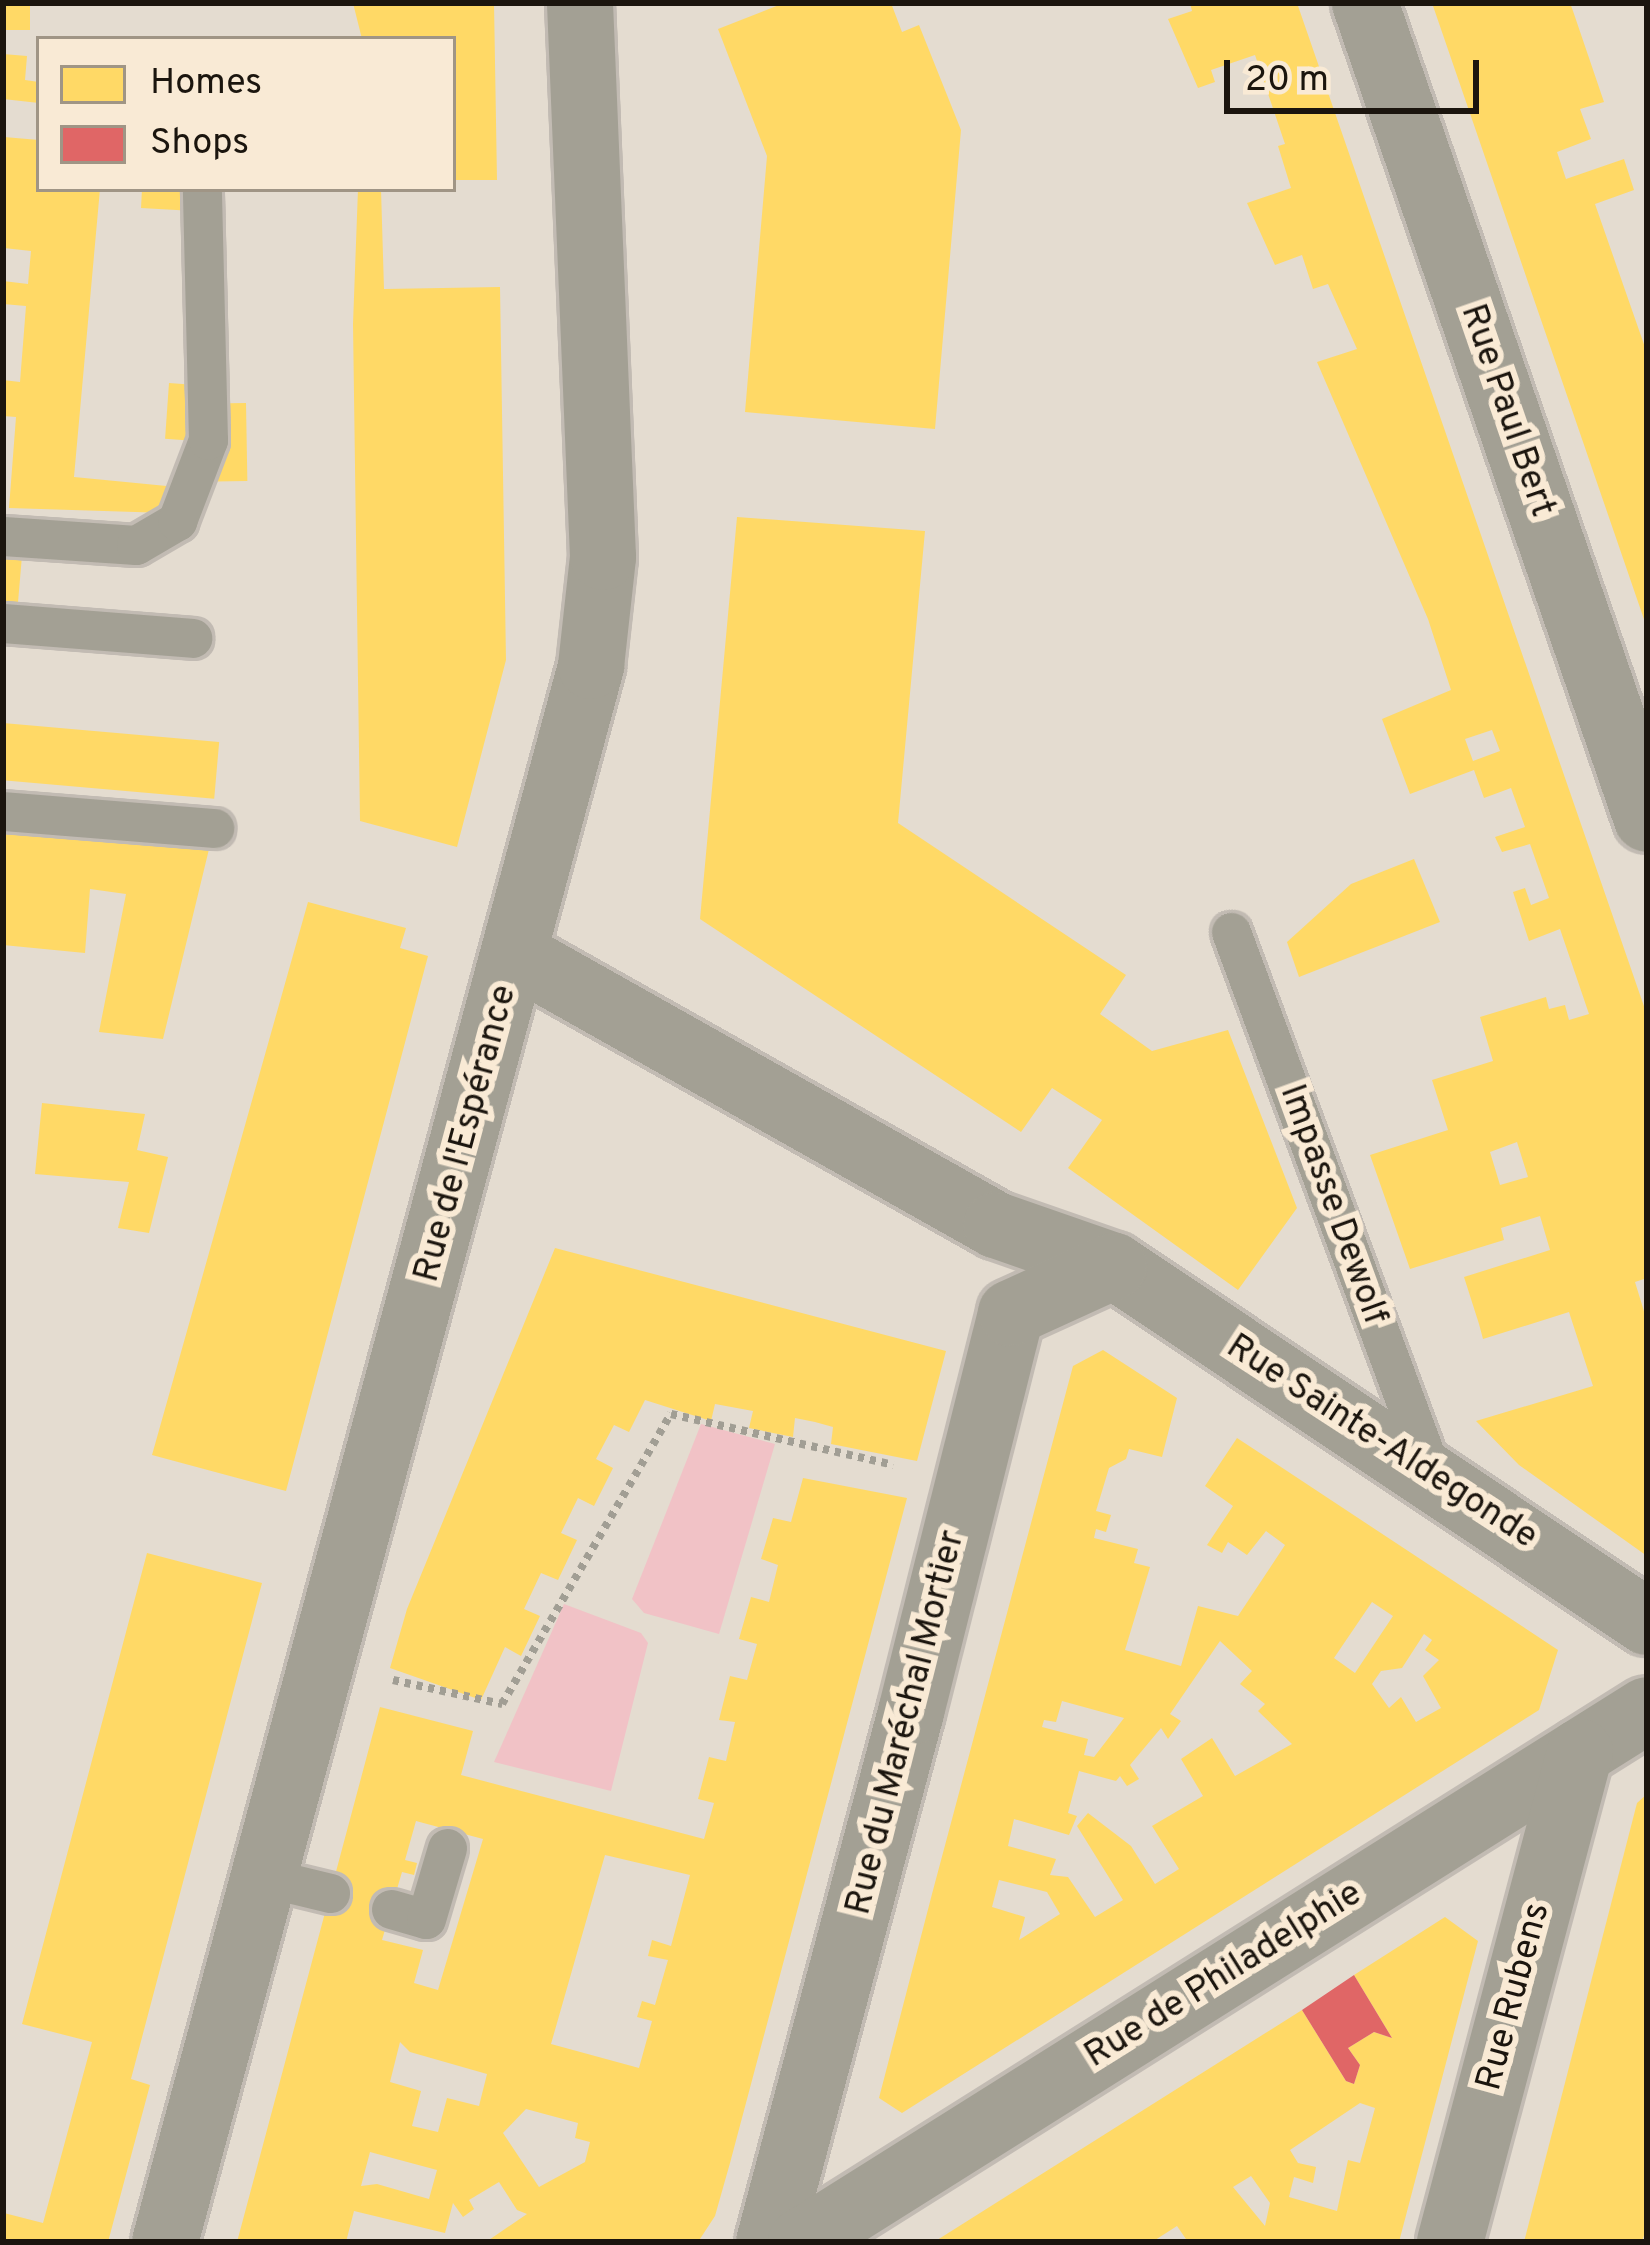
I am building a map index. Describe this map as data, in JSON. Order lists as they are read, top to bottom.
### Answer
{
  "streets": {
    "street": [
      "Rue Paul Bert",
      "Rue de l'Espérance",
      "Rue Sainte-Aldegonde",
      "Rue du Maréchal Mortier",
      "Rue de Philadelphie",
      "Rue Rubens"
    ],
    "lane": ["Impasse Dewolf"]
  },
  "crossings": [
    ["Rue de l'Espérance", "Rue Sainte-Aldegonde"],
    ["Impasse Dewolf", "Rue Sainte-Aldegonde"],
    ["Rue Sainte-Aldegonde", "Rue du Maréchal Mortier"],
    ["Rue de Philadelphie", "Rue Rubens"]
  ],
  "legend": ["Homes", "Shops"],
  "scale_bar": "20 m"
}
